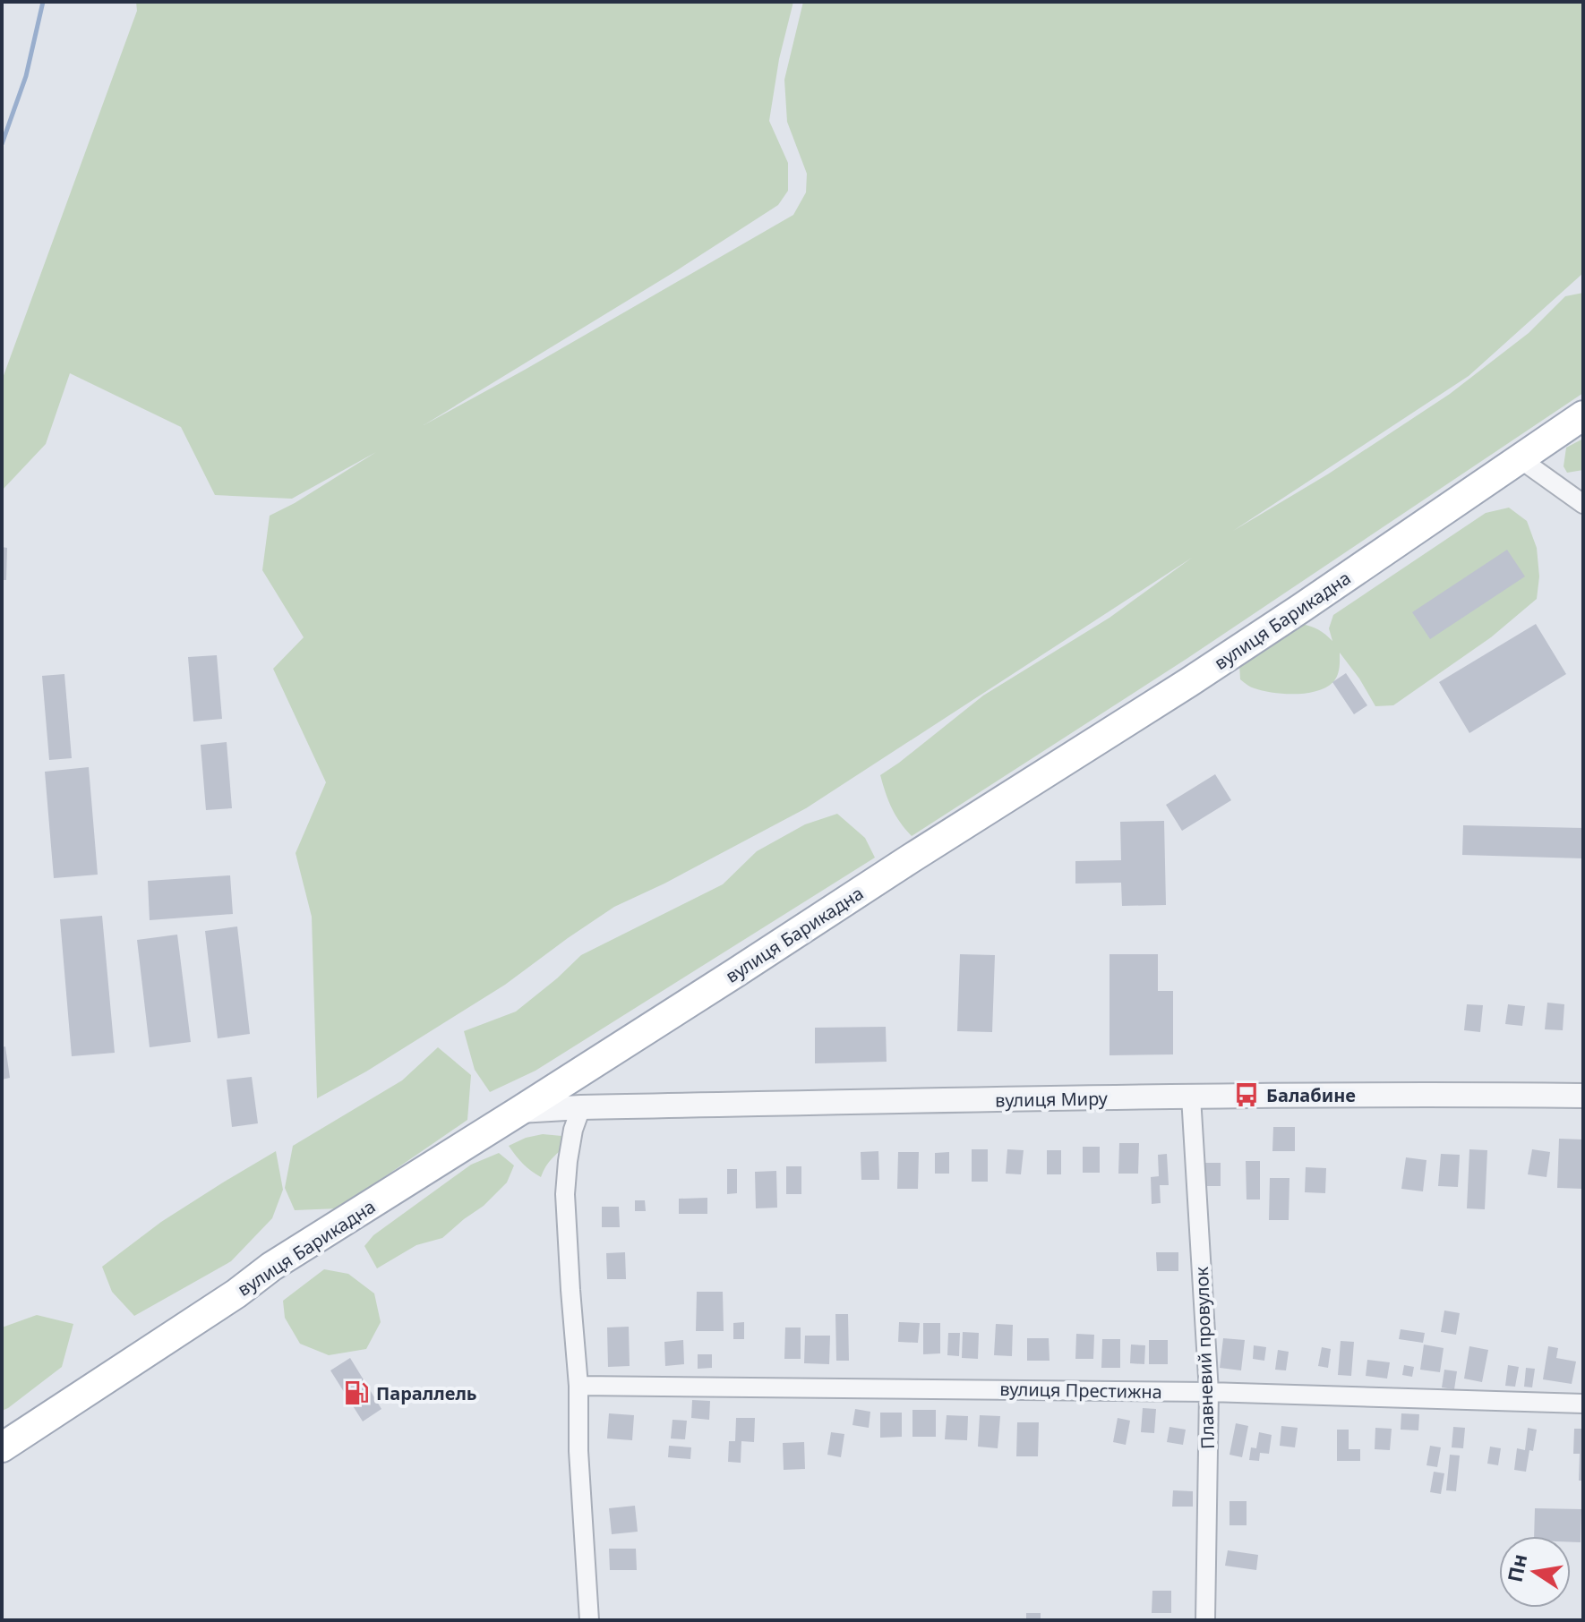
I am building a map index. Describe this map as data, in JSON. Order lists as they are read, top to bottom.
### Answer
{
  "streets": {
    "main road": ["вулиця Барикадна"],
    "street": ["вулиця Миру", "Плавневий провулок", "вулиця Престижна"]
  },
  "crossings": [
    ["вулиця Барикадна", "вулиця Миру"],
    ["вулиця Миру", "Плавневий провулок"],
    ["Плавневий провулок", "вулиця Престижна"]
  ],
  "places": {
    "bus stop": ["Балабине"],
    "fuel station": ["Параллель"]
  },
  "north": "left"
}
